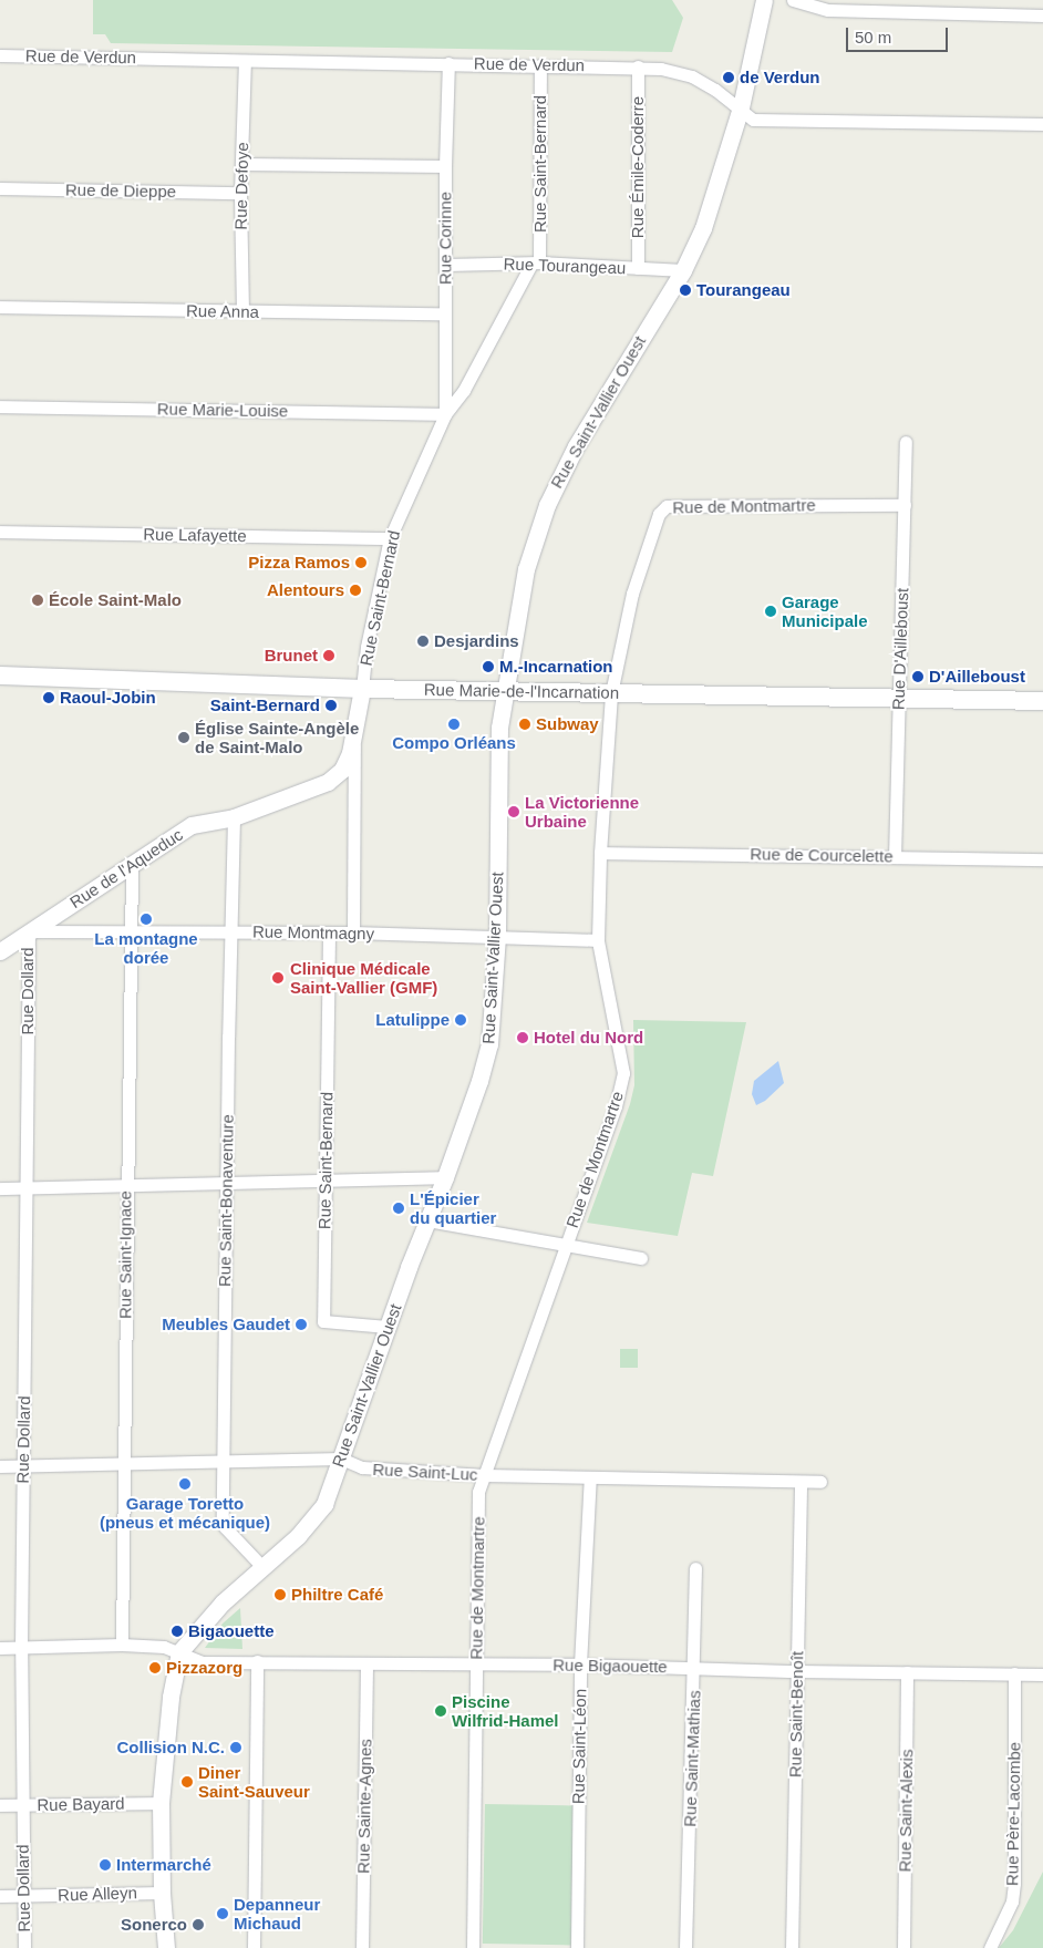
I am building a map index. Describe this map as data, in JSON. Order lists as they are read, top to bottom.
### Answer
{
  "streets": {
    "main road": ["Rue Marie-de-l'Incarnation"],
    "street": [
      "Rue de Verdun",
      "Rue Saint-Bernard",
      "Rue Émile-Coderre",
      "Rue Defoye",
      "Rue de Dieppe",
      "Rue Corinne",
      "Rue Tourangeau",
      "Rue Anna",
      "Rue Marie-Louise",
      "Rue Saint-Vallier Ouest",
      "Rue de Montmartre",
      "Rue Lafayette",
      "Rue D'Ailleboust",
      "Rue de Courcelette",
      "Rue de l'Aqueduc",
      "Rue Montmagny",
      "Rue Dollard",
      "Rue Saint-Bonaventure",
      "Rue Saint-Ignace",
      "Rue Saint-Luc",
      "Rue Bigaouette",
      "Rue Saint-Benoît",
      "Rue Saint-Léon",
      "Rue Saint-Mathias",
      "Rue Bayard",
      "Rue Sainte-Agnes",
      "Rue Saint-Alexis",
      "Rue Père-Lacombe",
      "Rue Alleyn"
    ]
  },
  "crossings": [
    ["Rue de Verdun", "Rue Saint-Bernard"],
    ["Rue de Verdun", "Rue Émile-Coderre"],
    ["Rue de Verdun", "Rue Defoye"],
    ["Rue de Verdun", "Rue Corinne"],
    ["Rue de Verdun", "Rue Saint-Vallier Ouest"],
    ["Rue Saint-Bernard", "Rue Corinne"],
    ["Rue Saint-Bernard", "Rue Tourangeau"],
    ["Rue Saint-Bernard", "Rue Marie-Louise"],
    ["Rue Saint-Bernard", "Rue Saint-Vallier Ouest"],
    ["Rue Saint-Bernard", "Rue Lafayette"],
    ["Rue Saint-Bernard", "Rue Marie-de-l'Incarnation"],
    ["Rue Saint-Bernard", "Rue de l'Aqueduc"],
    ["Rue Saint-Bernard", "Rue Montmagny"],
    ["Rue Émile-Coderre", "Rue Tourangeau"],
    ["Rue Defoye", "Rue de Dieppe"],
    ["Rue Defoye", "Rue Anna"],
    ["Rue Corinne", "Rue Tourangeau"],
    ["Rue Corinne", "Rue Anna"],
    ["Rue Corinne", "Rue Marie-Louise"],
    ["Rue Tourangeau", "Rue Saint-Vallier Ouest"],
    ["Rue Saint-Vallier Ouest", "Rue Marie-de-l'Incarnation"],
    ["Rue Saint-Vallier Ouest", "Rue Montmagny"],
    ["Rue Saint-Vallier Ouest", "Rue Saint-Bonaventure"],
    ["Rue Saint-Vallier Ouest", "Rue Saint-Luc"],
    ["Rue Saint-Vallier Ouest", "Rue Bigaouette"],
    ["Rue Saint-Vallier Ouest", "Rue Bayard"],
    ["Rue Saint-Vallier Ouest", "Rue Alleyn"],
    ["Rue de Montmartre", "Rue D'Ailleboust"],
    ["Rue de Montmartre", "Rue Marie-de-l'Incarnation"],
    ["Rue de Montmartre", "Rue de Courcelette"],
    ["Rue de Montmartre", "Rue Montmagny"],
    ["Rue de Montmartre", "Rue Saint-Luc"],
    ["Rue de Montmartre", "Rue Bigaouette"],
    ["Rue D'Ailleboust", "Rue Marie-de-l'Incarnation"],
    ["Rue D'Ailleboust", "Rue de Courcelette"],
    ["Rue de l'Aqueduc", "Rue Montmagny"],
    ["Rue de l'Aqueduc", "Rue Dollard"],
    ["Rue de l'Aqueduc", "Rue Saint-Bonaventure"],
    ["Rue de l'Aqueduc", "Rue Saint-Ignace"],
    ["Rue Montmagny", "Rue Dollard"],
    ["Rue Montmagny", "Rue Saint-Bonaventure"],
    ["Rue Montmagny", "Rue Saint-Ignace"],
    ["Rue Dollard", "Rue Saint-Luc"],
    ["Rue Dollard", "Rue Bigaouette"],
    ["Rue Dollard", "Rue Bayard"],
    ["Rue Dollard", "Rue Alleyn"],
    ["Rue Saint-Bonaventure", "Rue Saint-Luc"],
    ["Rue Saint-Ignace", "Rue Saint-Luc"],
    ["Rue Saint-Ignace", "Rue Bigaouette"],
    ["Rue Saint-Luc", "Rue Saint-Benoît"],
    ["Rue Saint-Luc", "Rue Saint-Léon"],
    ["Rue Bigaouette", "Rue Saint-Benoît"],
    ["Rue Bigaouette", "Rue Saint-Léon"],
    ["Rue Bigaouette", "Rue Saint-Mathias"],
    ["Rue Bigaouette", "Rue Sainte-Agnes"],
    ["Rue Bigaouette", "Rue Saint-Alexis"],
    ["Rue Bigaouette", "Rue Père-Lacombe"]
  ],
  "places": [
    "de Verdun",
    "Tourangeau",
    "Pizza Ramos",
    "Alentours",
    "École Saint-Malo",
    "Garage Municipale",
    "Desjardins",
    "Brunet",
    "M.-Incarnation",
    "D'Ailleboust",
    "Raoul-Jobin",
    "Saint-Bernard",
    "Compo Orléans",
    "Subway",
    "Église Sainte-Angèle de Saint-Malo",
    "La Victorienne Urbaine",
    "La montagne dorée",
    "Clinique Médicale Saint-Vallier (GMF)",
    "Latulippe",
    "Hotel du Nord",
    "L'Épicier du quartier",
    "Meubles Gaudet",
    "Garage Toretto (pneus et mécanique)",
    "Philtre Café",
    "Bigaouette",
    "Pizzazorg",
    "Piscine Wilfrid-Hamel",
    "Collision N.C.",
    "Diner Saint-Sauveur",
    "Intermarché",
    "Depanneur Michaud",
    "Sonerco"
  ],
  "scale_bar": "50 m"
}
